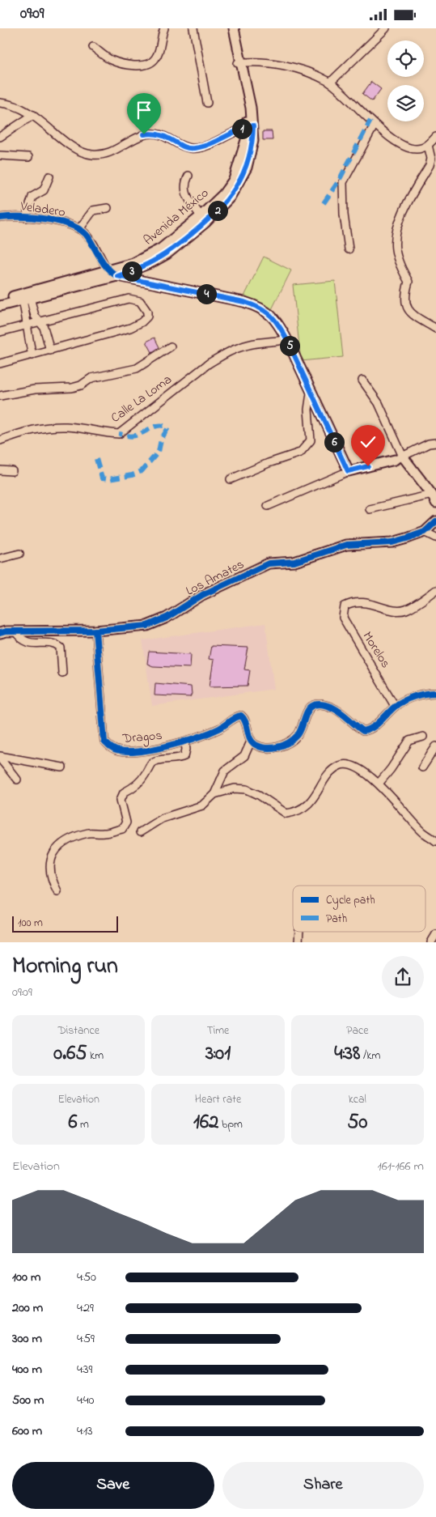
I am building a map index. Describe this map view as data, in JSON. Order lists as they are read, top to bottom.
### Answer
{
  "streets": {
    "street": [
      "Veladero",
      "Avenida México",
      "Calle La Loma",
      "Los Amates",
      "Morelos",
      "Dragos"
    ]
  },
  "crossings": [
    ["Veladero", "Avenida México"],
    ["Los Amates", "Dragos"]
  ],
  "legend": ["Cycle path", "Path"],
  "scale_bar": "100 m",
  "page": {
    "status": "09:09",
    "pins": [
      "1",
      "2",
      "3",
      "4",
      "5",
      "6"
    ],
    "scale": "100 m",
    "heading": ["Morning run", "09:09"],
    "stats": [
      ["Distance", "0.65 km"],
      ["Time", "3:01"],
      ["Pace", "4:38 /km"],
      ["Elevation", "6 m"],
      ["Heart rate", "162 bpm"],
      ["kcal", "50"]
    ],
    "chart": ["Elevation", "161–166 m"],
    "list": [
      {
        "name": "100 m",
        "note": "4:50"
      },
      {
        "name": "200 m",
        "note": "4:29"
      },
      {
        "name": "300 m",
        "note": "4:59"
      },
      {
        "name": "400 m",
        "note": "4:39"
      },
      {
        "name": "500 m",
        "note": "4:40"
      },
      {
        "name": "600 m",
        "note": "4:13"
      }
    ],
    "buttons": ["Save", "Share"]
  }
}
